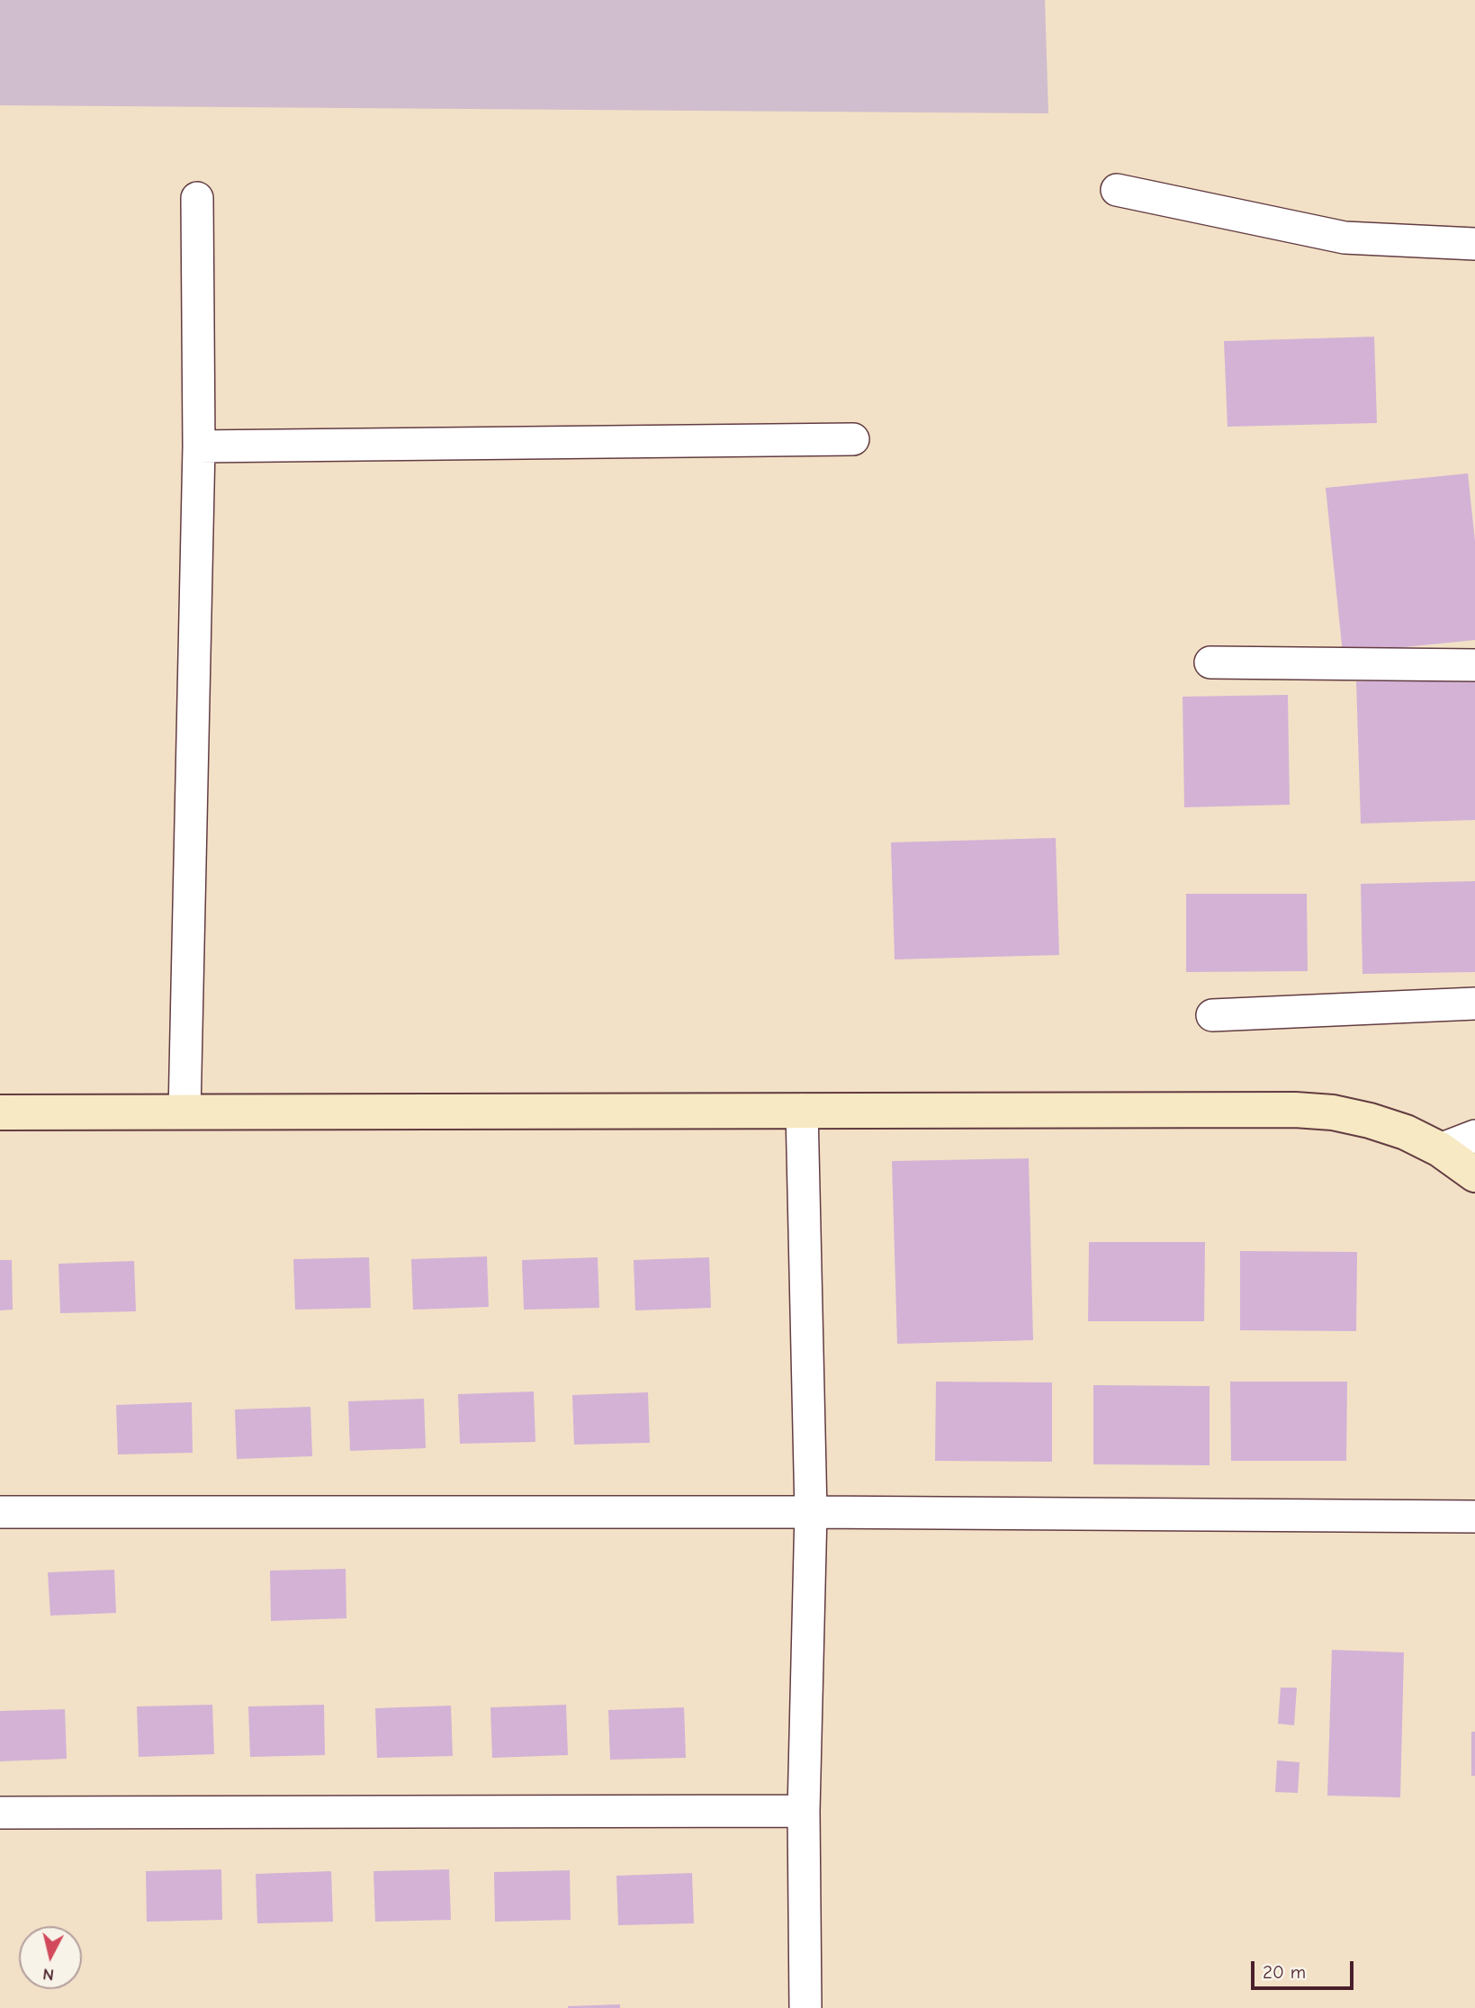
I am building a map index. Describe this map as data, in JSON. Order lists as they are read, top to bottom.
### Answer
{
  "scale_bar": "20 m",
  "north": "bottom"
}
